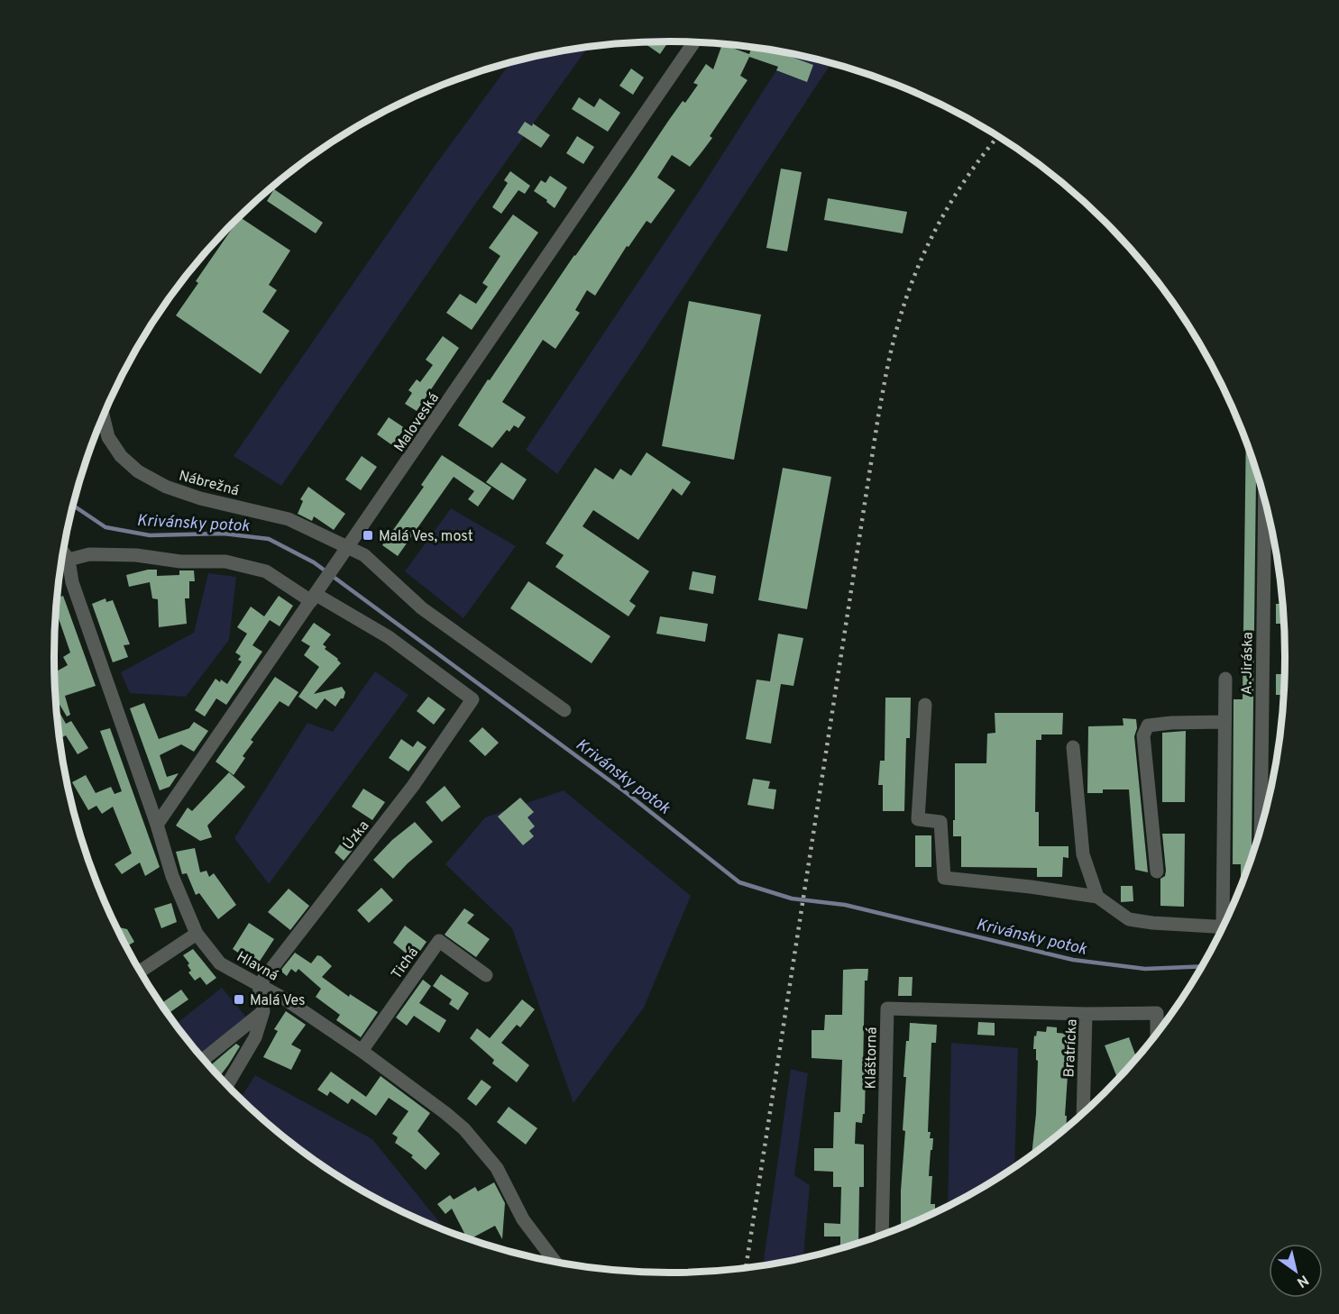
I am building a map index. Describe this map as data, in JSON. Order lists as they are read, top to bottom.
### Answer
{
  "streets": {
    "street": [
      "Maloveská",
      "Nábrežná",
      "A. Jiráska",
      "Úzka",
      "Tichá",
      "Hlavná",
      "Bratrícka",
      "Kláštorná"
    ]
  },
  "crossings": [
    ["Maloveská", "Nábrežná"],
    ["Maloveská", "Úzka"],
    ["Maloveská", "Hlavná"],
    ["Úzka", "Hlavná"],
    ["Tichá", "Hlavná"],
    ["Bratrícka", "Kláštorná"]
  ],
  "water": ["Krivánsky potok"],
  "places": {
    "transit": ["Malá Ves, most", "Malá Ves"]
  },
  "north": "bottom right"
}
